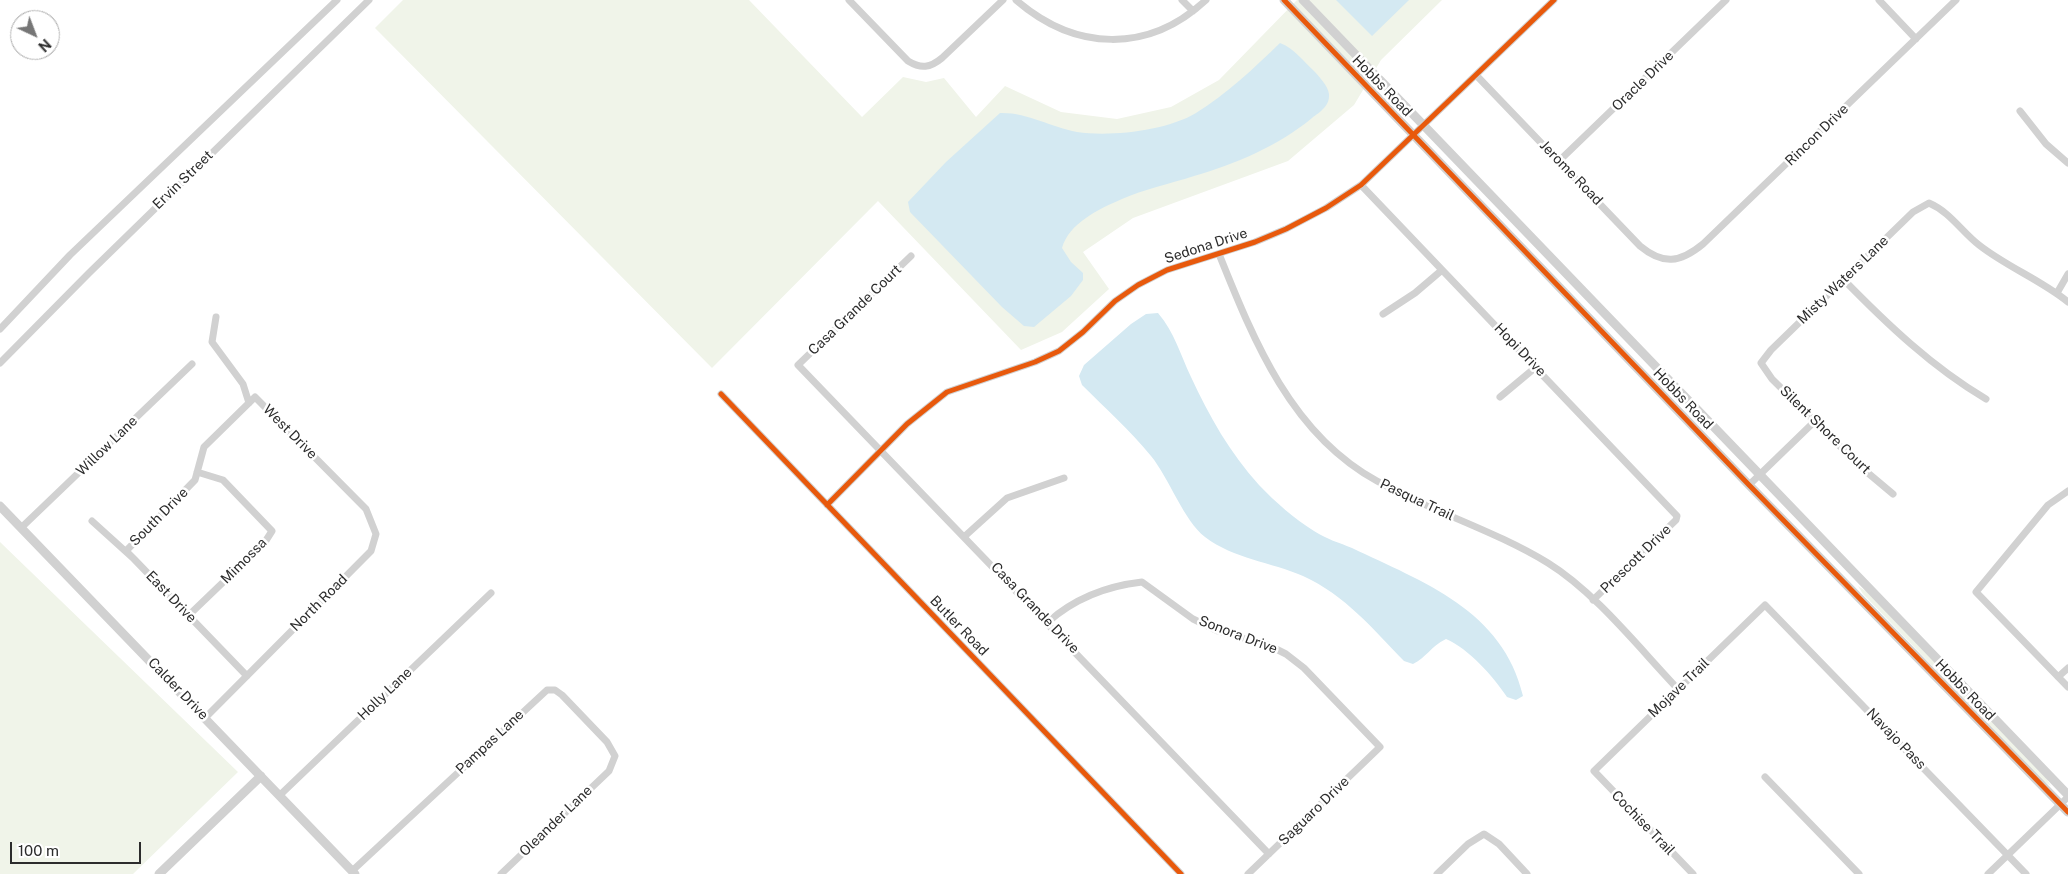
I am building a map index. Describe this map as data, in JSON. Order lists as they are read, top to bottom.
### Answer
{
  "streets": {
    "street": [
      "Oracle Drive",
      "Hobbs Road",
      "Rincon Drive",
      "Jerome Road",
      "Ervin Street",
      "Sedona Drive",
      "Misty Waters Lane",
      "Casa Grande Court",
      "Hopi Drive",
      "Silent Shore Court",
      "West Drive",
      "Willow Lane",
      "Pasqua Trail",
      "South Drive",
      "Prescott Drive",
      "Mimossa",
      "East Drive",
      "North Road",
      "Casa Grande Drive",
      "Butler Road",
      "Sonora Drive",
      "Mojave Trail",
      "Calder Drive",
      "Holly Lane",
      "Navajo Pass",
      "Pampas Lane",
      "Saguaro Drive",
      "Oleander Lane",
      "Cochise Trail"
    ]
  },
  "crossings": [
    ["Oracle Drive", "Jerome Road"],
    ["Hobbs Road", "Sedona Drive"],
    ["Rincon Drive", "Jerome Road"],
    ["Jerome Road", "Sedona Drive"],
    ["Sedona Drive", "Hopi Drive"],
    ["Sedona Drive", "Pasqua Trail"],
    ["Sedona Drive", "Casa Grande Drive"],
    ["Sedona Drive", "Butler Road"],
    ["Misty Waters Lane", "Silent Shore Court"],
    ["Casa Grande Court", "Casa Grande Drive"],
    ["Hopi Drive", "Prescott Drive"],
    ["West Drive", "North Road"],
    ["Willow Lane", "Calder Drive"],
    ["Pasqua Trail", "Prescott Drive"],
    ["Pasqua Trail", "Mojave Trail"],
    ["South Drive", "Mimossa"],
    ["South Drive", "East Drive"],
    ["Mimossa", "East Drive"],
    ["East Drive", "North Road"],
    ["North Road", "Calder Drive"],
    ["Casa Grande Drive", "Sonora Drive"],
    ["Casa Grande Drive", "Saguaro Drive"],
    ["Sonora Drive", "Saguaro Drive"],
    ["Mojave Trail", "Navajo Pass"],
    ["Mojave Trail", "Cochise Trail"],
    ["Calder Drive", "Holly Lane"],
    ["Calder Drive", "Pampas Lane"],
    ["Pampas Lane", "Oleander Lane"]
  ],
  "scale_bar": "100 m",
  "north": "bottom right"
}
